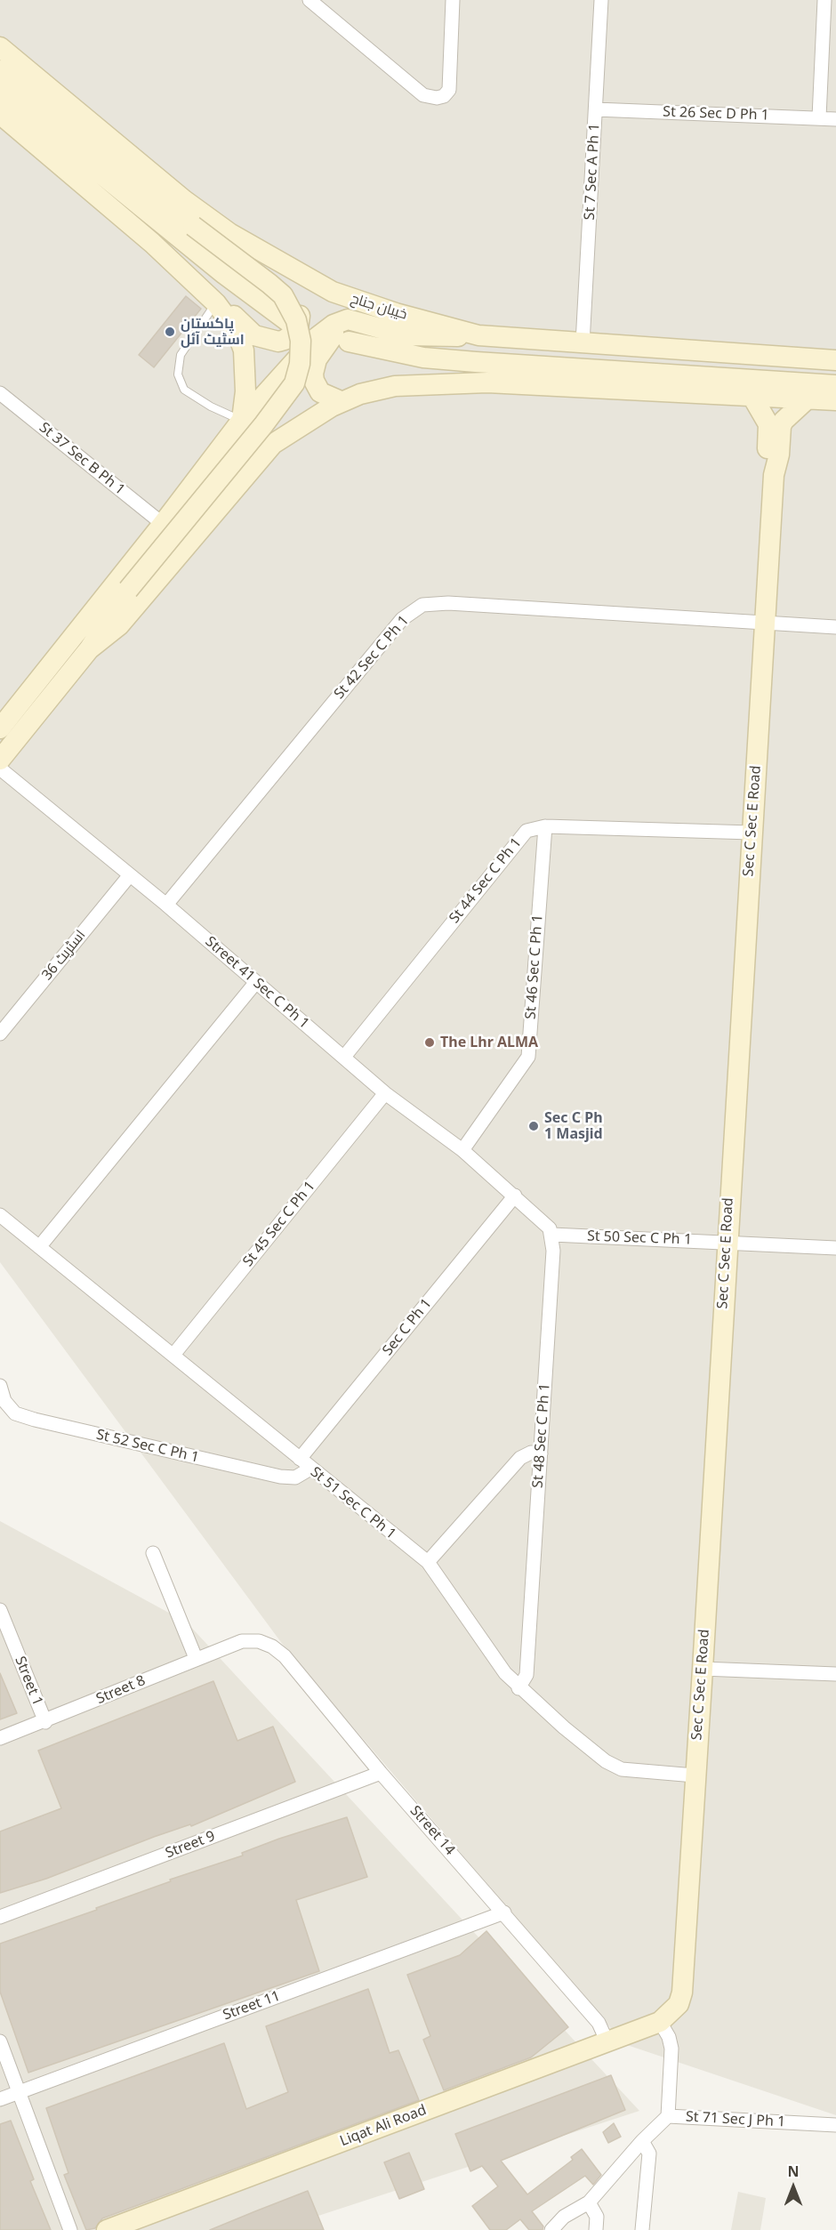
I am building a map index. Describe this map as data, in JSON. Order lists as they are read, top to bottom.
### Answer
{
  "streets": {
    "main road": ["خیبان جناح", "Sec C Sec E Road", "Liqat Ali Road"],
    "street": [
      "St 26 Sec D Ph 1",
      "St 7 Sec A Ph 1",
      "St 37 Sec B Ph 1",
      "St 42 Sec C Ph 1",
      "St 44 Sec C Ph 1",
      "اسٹریٹ 36",
      "St 46 Sec C Ph 1",
      "Street 41 Sec C Ph 1",
      "St 45 Sec C Ph 1",
      "St 50 Sec C Ph 1",
      "Sec C Ph 1",
      "St 48 Sec C Ph 1",
      "St 52 Sec C Ph 1",
      "St 51 Sec C Ph 1",
      "Street 1",
      "Street 8",
      "Street 14",
      "Street 9",
      "Street 11",
      "St 71 Sec J Ph 1"
    ]
  },
  "crossings": [
    ["St 26 Sec D Ph 1", "St 7 Sec A Ph 1"],
    ["St 7 Sec A Ph 1", "خیبان جناح"],
    ["St 42 Sec C Ph 1", "Sec C Sec E Road"],
    ["St 42 Sec C Ph 1", "Street 41 Sec C Ph 1"],
    ["Sec C Sec E Road", "St 44 Sec C Ph 1"],
    ["Sec C Sec E Road", "St 50 Sec C Ph 1"],
    ["Sec C Sec E Road", "St 51 Sec C Ph 1"],
    ["Sec C Sec E Road", "St 71 Sec J Ph 1"],
    ["Sec C Sec E Road", "Liqat Ali Road"],
    ["St 44 Sec C Ph 1", "St 46 Sec C Ph 1"],
    ["St 44 Sec C Ph 1", "Street 41 Sec C Ph 1"],
    ["اسٹریٹ 36", "Street 41 Sec C Ph 1"],
    ["St 46 Sec C Ph 1", "Street 41 Sec C Ph 1"],
    ["Street 41 Sec C Ph 1", "St 45 Sec C Ph 1"],
    ["Street 41 Sec C Ph 1", "Sec C Ph 1"],
    ["St 45 Sec C Ph 1", "St 51 Sec C Ph 1"],
    ["St 50 Sec C Ph 1", "St 48 Sec C Ph 1"],
    ["Sec C Ph 1", "St 51 Sec C Ph 1"],
    ["St 48 Sec C Ph 1", "St 51 Sec C Ph 1"],
    ["St 52 Sec C Ph 1", "St 51 Sec C Ph 1"],
    ["Street 1", "Street 8"],
    ["Street 8", "Street 14"],
    ["Street 14", "Street 9"],
    ["Street 14", "Street 11"],
    ["Street 14", "Liqat Ali Road"],
    ["St 71 Sec J Ph 1", "Liqat Ali Road"]
  ],
  "places": ["پاکستان اسٹیٹ آئل", "The Lhr ALMA", "Sec C Ph 1 Masjid"],
  "north": "top"
}
